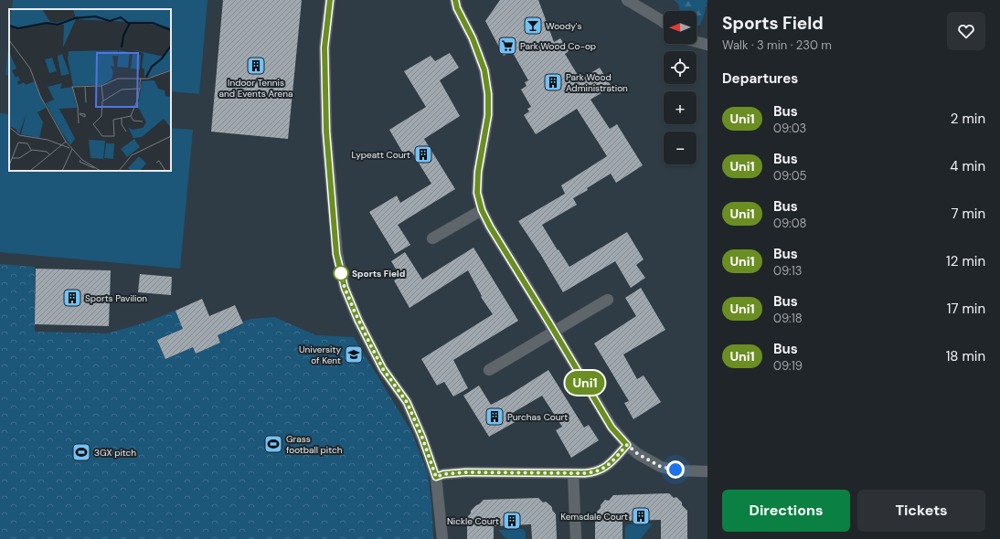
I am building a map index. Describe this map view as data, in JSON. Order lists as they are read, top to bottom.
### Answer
{
  "places": {
    "bar": ["Woody's"],
    "supermarket": ["Park Wood Co-op"],
    "building": [
      "Indoor Tennis and Events Arena",
      "Park Wood Administration",
      "Lypeatt Court",
      "Sports Pavilion",
      "Purchas Court",
      "Kemsdale Court",
      "Nickle Court"
    ],
    "other": ["Sports Field"],
    "school or university": ["University of Kent"],
    "sports": ["Grass football pitch", "3GX pitch"]
  },
  "lines": ["bus line Uni1"],
  "north": "left",
  "page": {
    "on_map": "Uni1",
    "heading": [
      ["Sports Field", "Walk · 3 min · 230 m"],
      "Departures"
    ],
    "map_buttons": ["+", "−"],
    "list": [
      {
        "mark": "Uni1",
        "name": "Bus",
        "note": "09:03",
        "value": "2 min"
      },
      {
        "mark": "Uni1",
        "name": "Bus",
        "note": "09:05",
        "value": "4 min"
      },
      {
        "mark": "Uni1",
        "name": "Bus",
        "note": "09:08",
        "value": "7 min"
      },
      {
        "mark": "Uni1",
        "name": "Bus",
        "note": "09:13",
        "value": "12 min"
      },
      {
        "mark": "Uni1",
        "name": "Bus",
        "note": "09:18",
        "value": "17 min"
      },
      {
        "mark": "Uni1",
        "name": "Bus",
        "note": "09:19",
        "value": "18 min"
      }
    ],
    "buttons": ["Directions", "Tickets"]
  }
}
